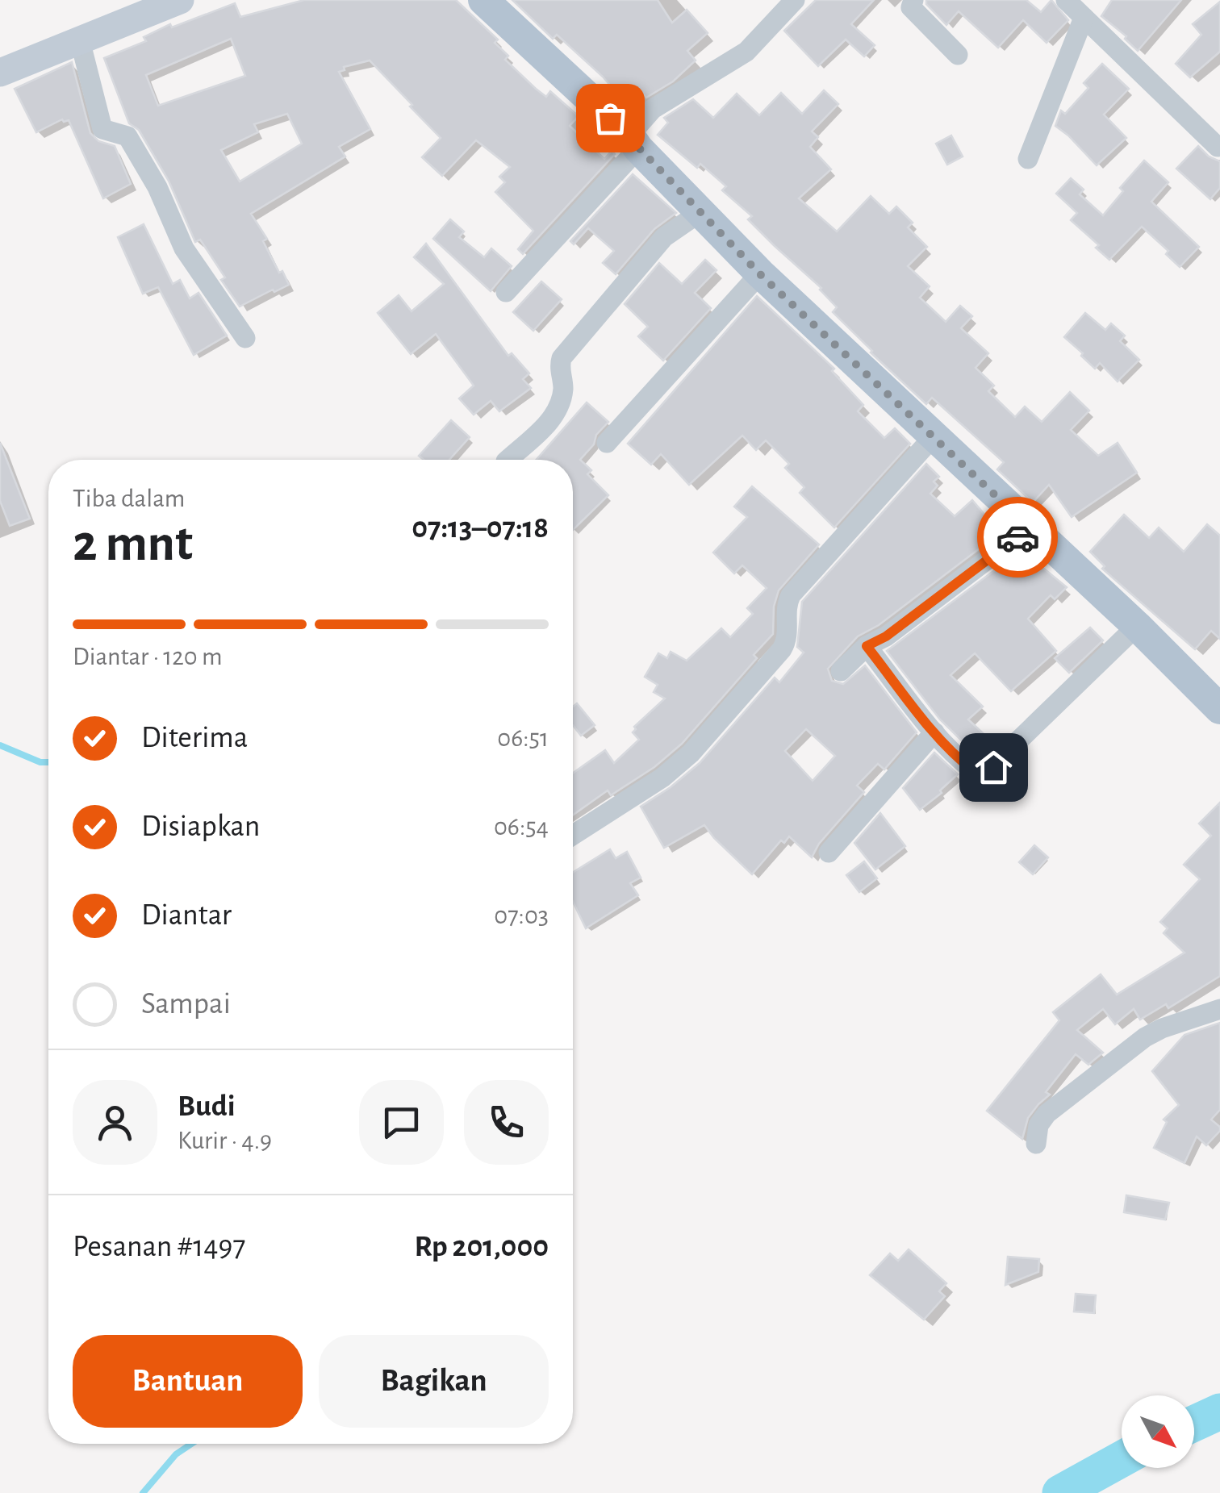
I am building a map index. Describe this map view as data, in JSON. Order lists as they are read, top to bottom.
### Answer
{
  "north": "bottom right",
  "page": {
    "heading": ["2 mnt", "Tiba dalam", "07:13–07:18"],
    "panel": [
      "Budi",
      "Kurir · 4.9",
      "Pesanan #1497",
      "Rp 201,000"
    ],
    "bar": "Diantar · 120 m",
    "list": [
      ["Diterima", "06:51"],
      ["Disiapkan", "06:54"],
      ["Diantar", "07:03"],
      "Sampai"
    ],
    "buttons": ["Bantuan", "Bagikan"]
  }
}
